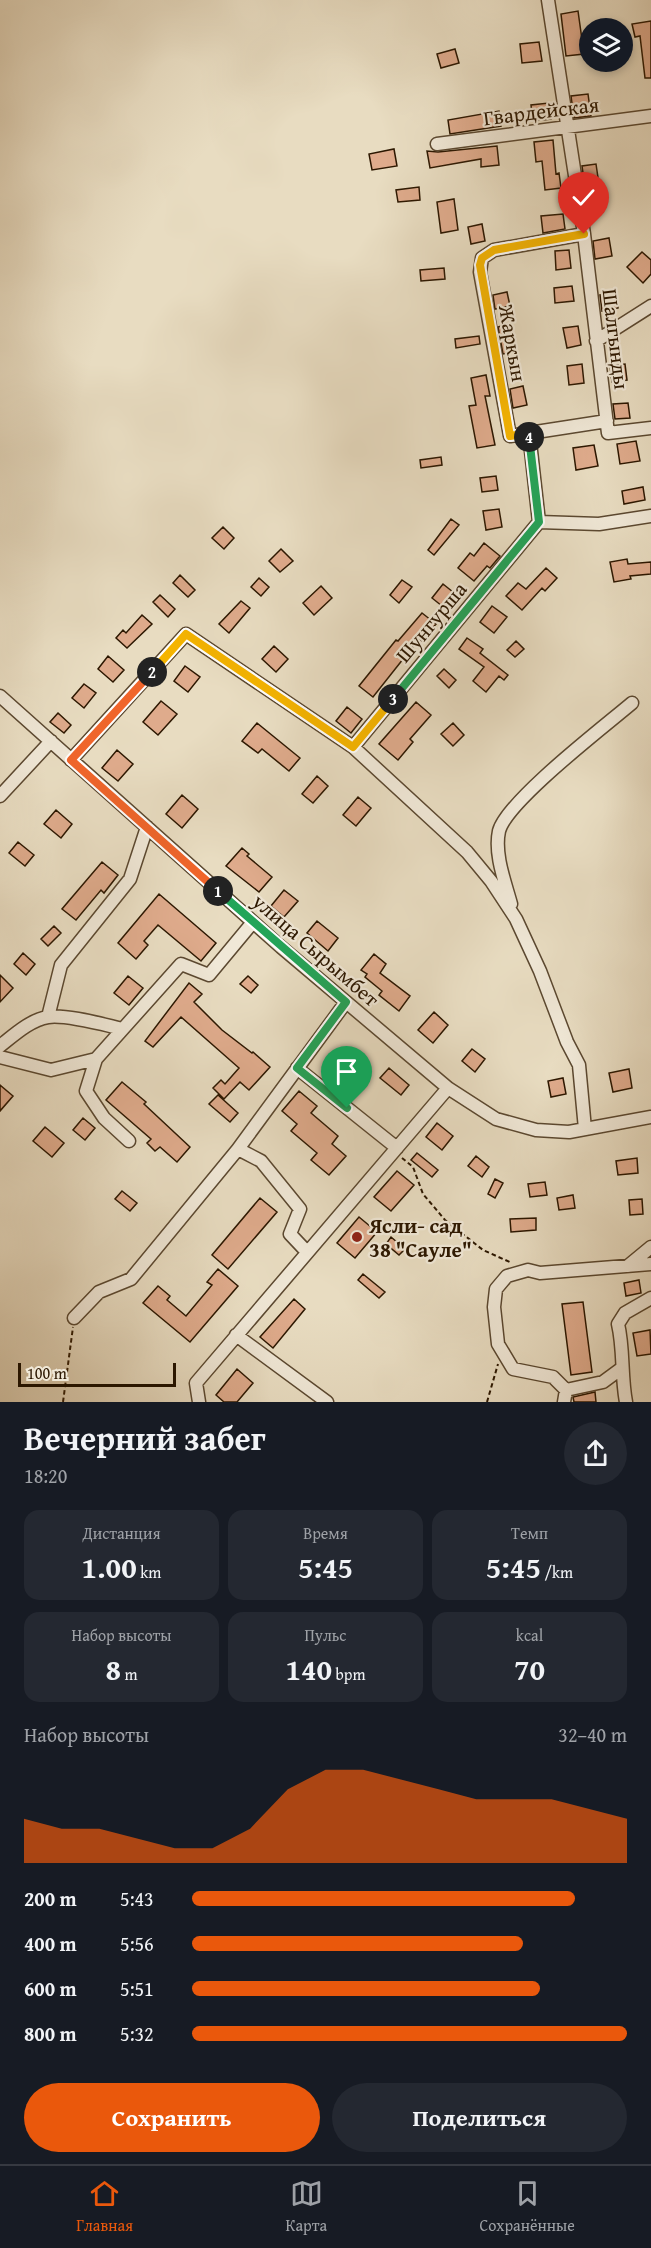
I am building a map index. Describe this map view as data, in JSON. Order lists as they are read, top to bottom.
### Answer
{
  "streets": {
    "street": [
      "Гвардейская",
      "Шалгынды",
      "Жаркын",
      "Шунгурша",
      "улица Сырымбет"
    ]
  },
  "crossings": [
    ["Гвардейская", "Шалгынды"],
    ["Шалгынды", "Жаркын"]
  ],
  "places": ["Ясли- сад 38 \"Сауле\""],
  "scale_bar": "100 m",
  "page": {
    "pins": [
      "4",
      "2",
      "3",
      "1"
    ],
    "scale": "100 m",
    "heading": ["Вечерний забег", "18:20"],
    "stats": [
      ["Дистанция", "1.00 km"],
      ["Время", "5:45"],
      ["Темп", "5:45 /km"],
      ["Набор высоты", "8 m"],
      ["Пульс", "140 bpm"],
      ["kcal", "70"]
    ],
    "chart": ["Набор высоты", "32–40 m"],
    "list": [
      {
        "name": "200 m",
        "note": "5:43"
      },
      {
        "name": "400 m",
        "note": "5:56"
      },
      {
        "name": "600 m",
        "note": "5:51"
      },
      {
        "name": "800 m",
        "note": "5:32"
      }
    ],
    "buttons": ["Сохранить", "Поделиться"],
    "tabs": ["Главная", "Карта", "Сохранённые"]
  }
}
